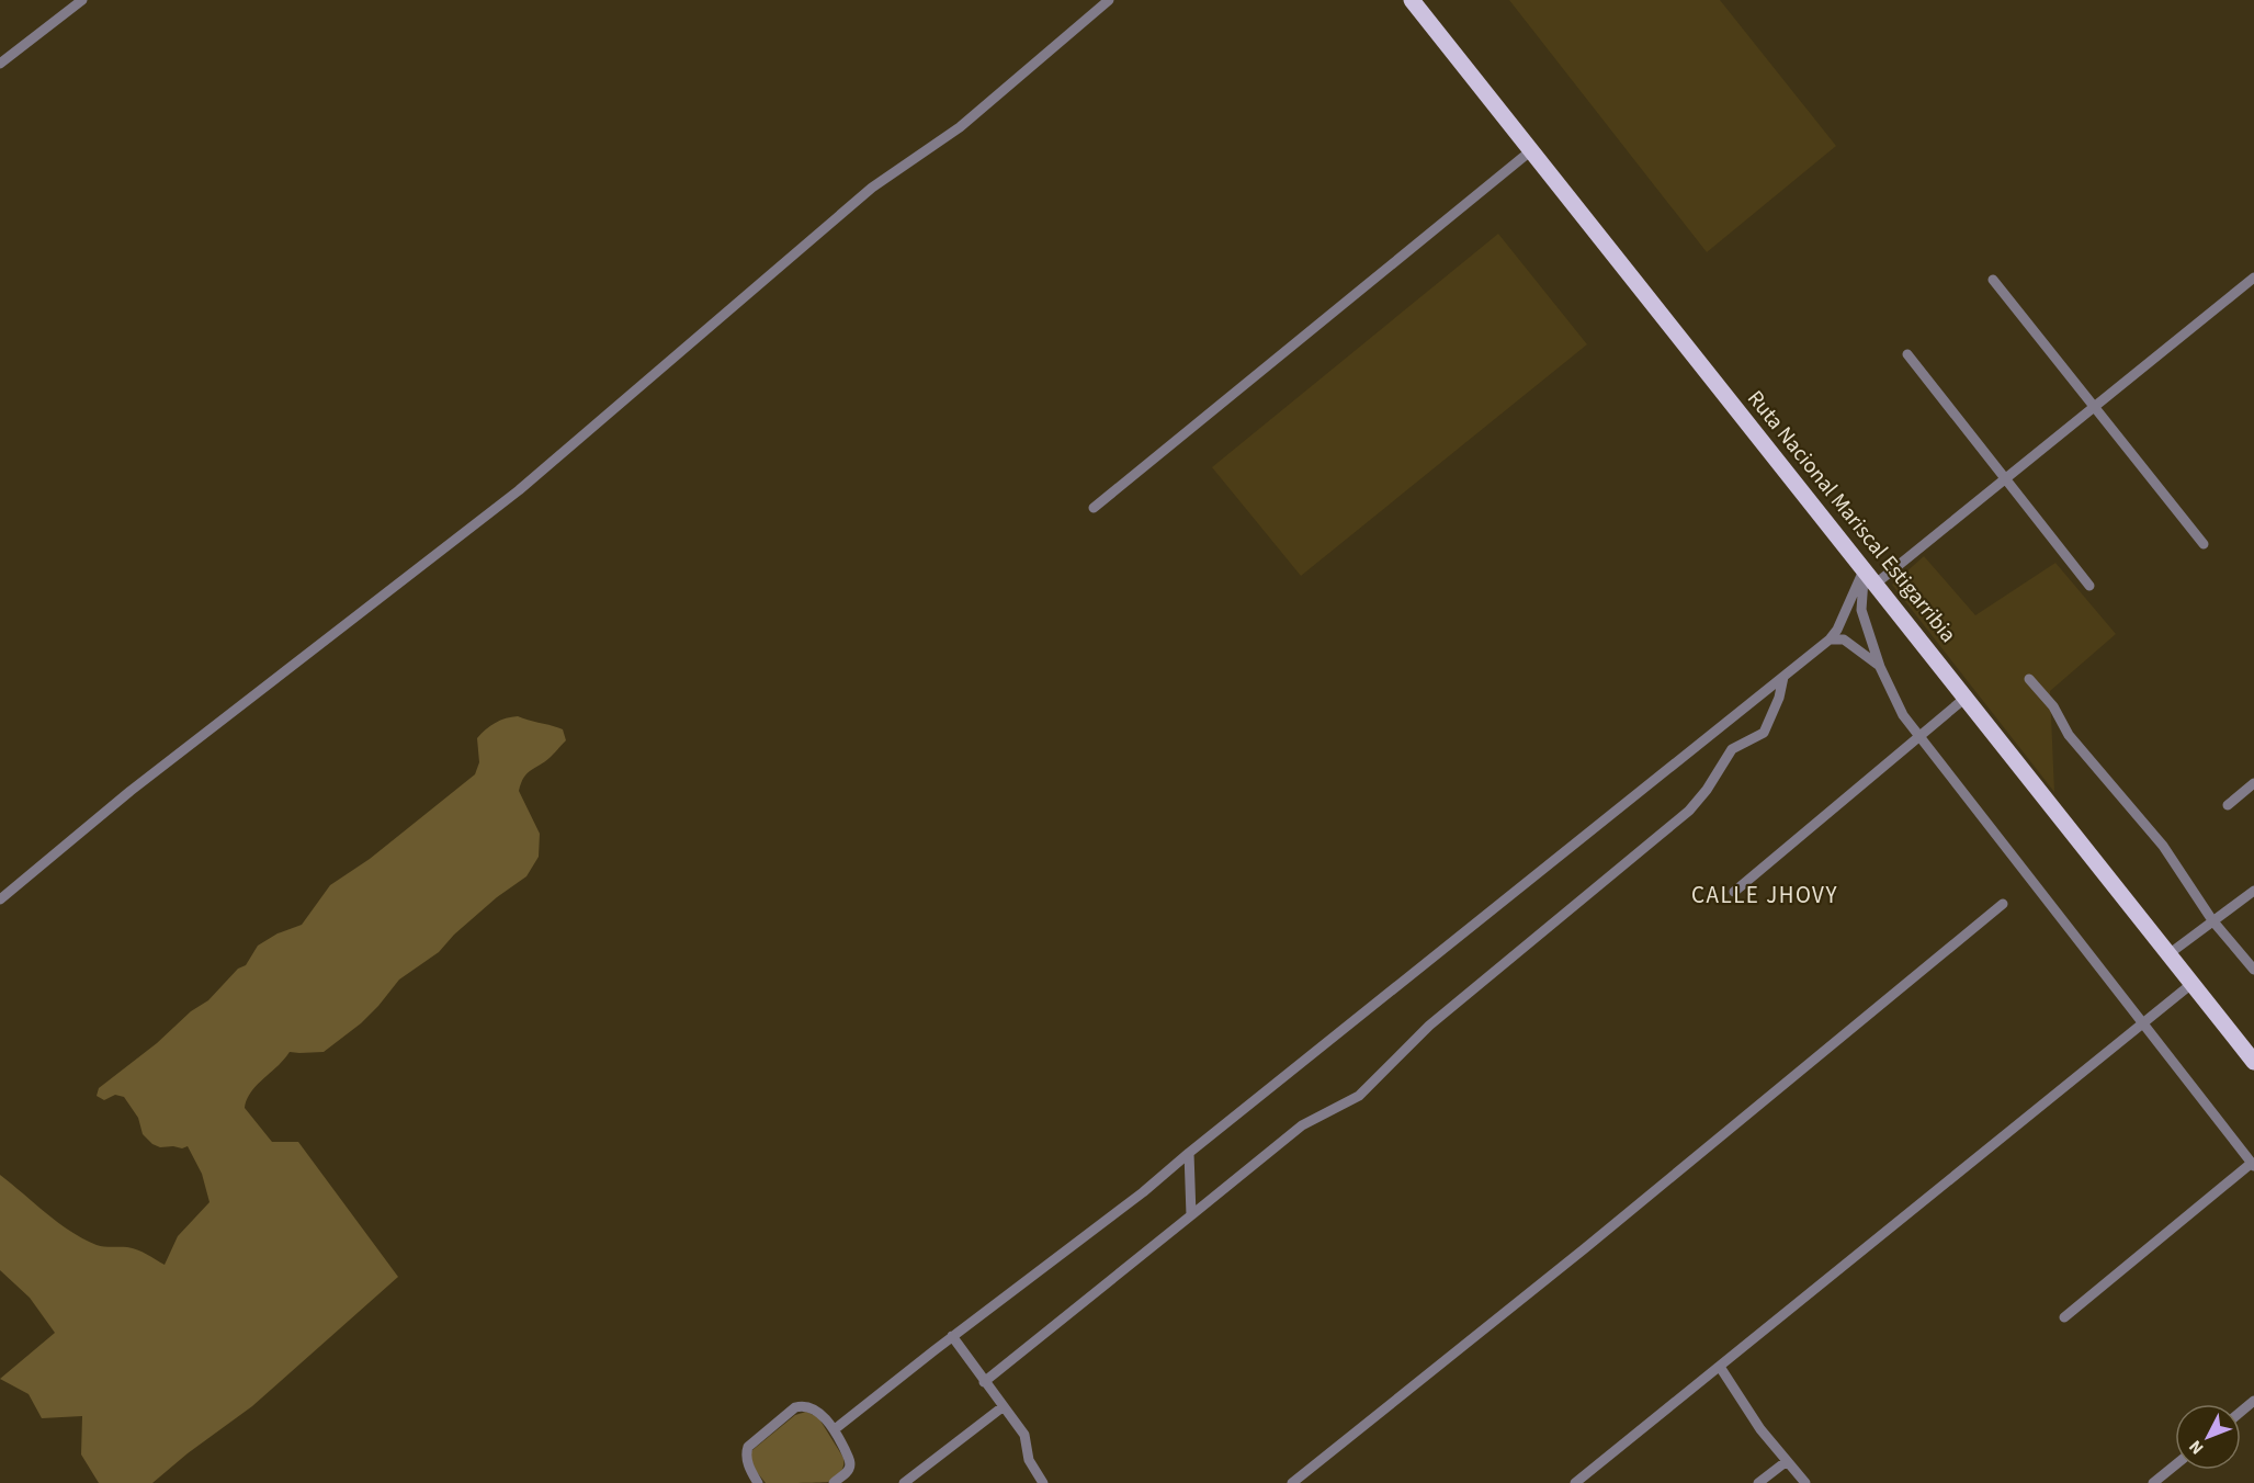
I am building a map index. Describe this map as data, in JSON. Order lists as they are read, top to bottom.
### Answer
{
  "streets": {
    "main road": ["Ruta Nacional Mariscal Estigarribia"]
  },
  "districts": ["CALLE JHOVY"],
  "north": "bottom left"
}
